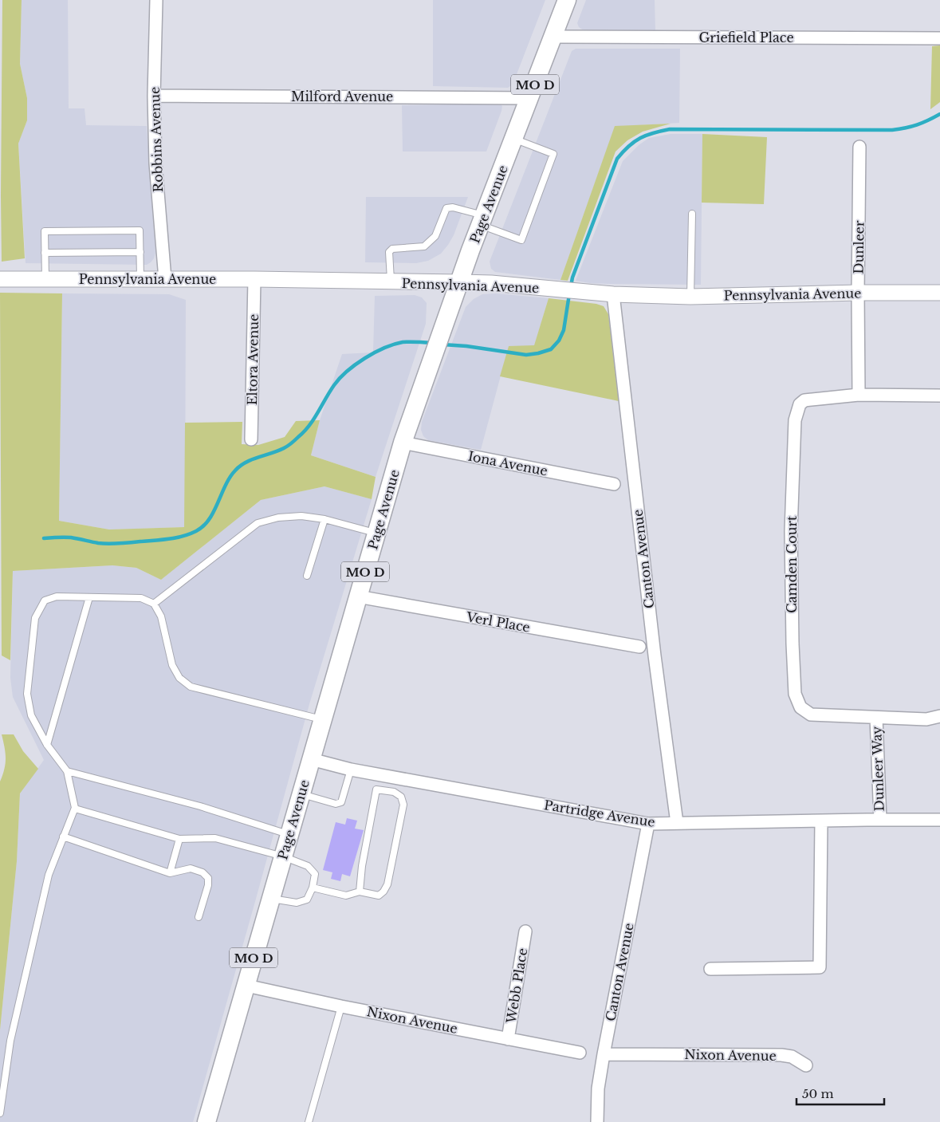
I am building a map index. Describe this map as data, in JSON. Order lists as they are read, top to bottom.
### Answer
{
  "streets": {
    "main road": ["MO D", "Page Avenue"],
    "street": [
      "Griefield Place",
      "Milford Avenue",
      "Robbins Avenue",
      "Dunleer",
      "Pennsylvania Avenue",
      "Eltora Avenue",
      "Iona Avenue",
      "Canton Avenue",
      "Camden Court",
      "Verl Place",
      "Dunleer Way",
      "Partridge Avenue",
      "Webb Place",
      "Nixon Avenue"
    ]
  },
  "crossings": [
    ["Griefield Place", "Page Avenue"],
    ["Milford Avenue", "Robbins Avenue"],
    ["Milford Avenue", "Page Avenue"],
    ["Robbins Avenue", "Pennsylvania Avenue"],
    ["Page Avenue", "Pennsylvania Avenue"],
    ["Page Avenue", "Iona Avenue"],
    ["Page Avenue", "Verl Place"],
    ["Page Avenue", "Partridge Avenue"],
    ["Page Avenue", "Nixon Avenue"],
    ["Dunleer", "Pennsylvania Avenue"],
    ["Dunleer", "Camden Court"],
    ["Pennsylvania Avenue", "Eltora Avenue"],
    ["Pennsylvania Avenue", "Canton Avenue"],
    ["Canton Avenue", "Partridge Avenue"],
    ["Canton Avenue", "Nixon Avenue"],
    ["Camden Court", "Dunleer Way"],
    ["Dunleer Way", "Partridge Avenue"],
    ["Webb Place", "Nixon Avenue"]
  ],
  "scale_bar": "50 m"
}
